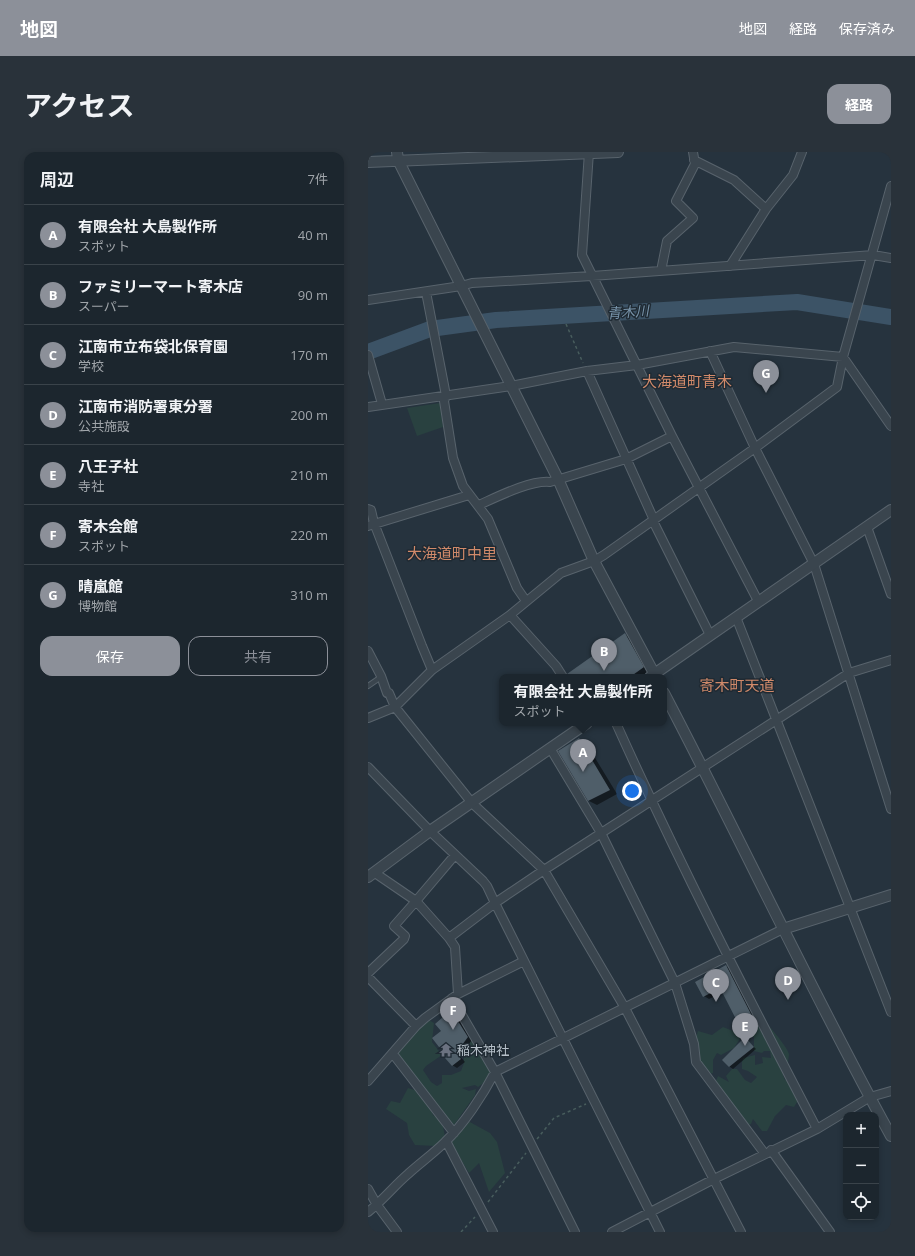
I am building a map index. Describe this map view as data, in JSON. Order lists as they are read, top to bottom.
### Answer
{
  "districts": ["大海道町青木", "大海道町中里", "寄木町天道"],
  "water": ["青木川"],
  "places": {
    "temple": ["稲木神社"]
  },
  "page": {
    "header": "地図",
    "nav": ["地図", "経路", "保存済み"],
    "title": "アクセス",
    "buttons": [
      "経路",
      ["保存", "共有"]
    ],
    "heading": ["周辺", "7件"],
    "list": [
      {
        "mark": "A",
        "name": "有限会社 大島製作所",
        "note": "スポット",
        "value": "40 m"
      },
      {
        "mark": "B",
        "name": "ファミリーマート寄木店",
        "note": "スーパー",
        "value": "90 m"
      },
      {
        "mark": "C",
        "name": "江南市立布袋北保育園",
        "note": "学校",
        "value": "170 m"
      },
      {
        "mark": "D",
        "name": "江南市消防署東分署",
        "note": "公共施設",
        "value": "200 m"
      },
      {
        "mark": "E",
        "name": "八王子社",
        "note": "寺社",
        "value": "210 m"
      },
      {
        "mark": "F",
        "name": "寄木会館",
        "note": "スポット",
        "value": "220 m"
      },
      {
        "mark": "G",
        "name": "晴嵐館",
        "note": "博物館",
        "value": "310 m"
      }
    ],
    "pins": [
      "G",
      "B",
      "A",
      "D",
      "C",
      "F",
      "E"
    ],
    "popup": ["有限会社 大島製作所", "スポット"],
    "map_buttons": ["+", "−"]
  }
}
